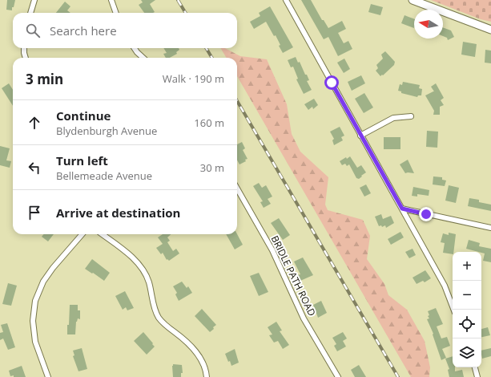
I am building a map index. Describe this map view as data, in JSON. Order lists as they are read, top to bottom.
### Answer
{
  "streets": {
    "street": ["BRIDLE PATH ROAD"]
  },
  "north": "left",
  "page": {
    "search": "Search here",
    "heading": ["3 min", "Walk · 190 m"],
    "list": [
      ["Continue", "Blydenburgh Avenue", "160 m"],
      ["Turn left", "Bellemeade Avenue", "30 m"],
      "Arrive at destination"
    ],
    "map_buttons": ["+", "−"]
  }
}
